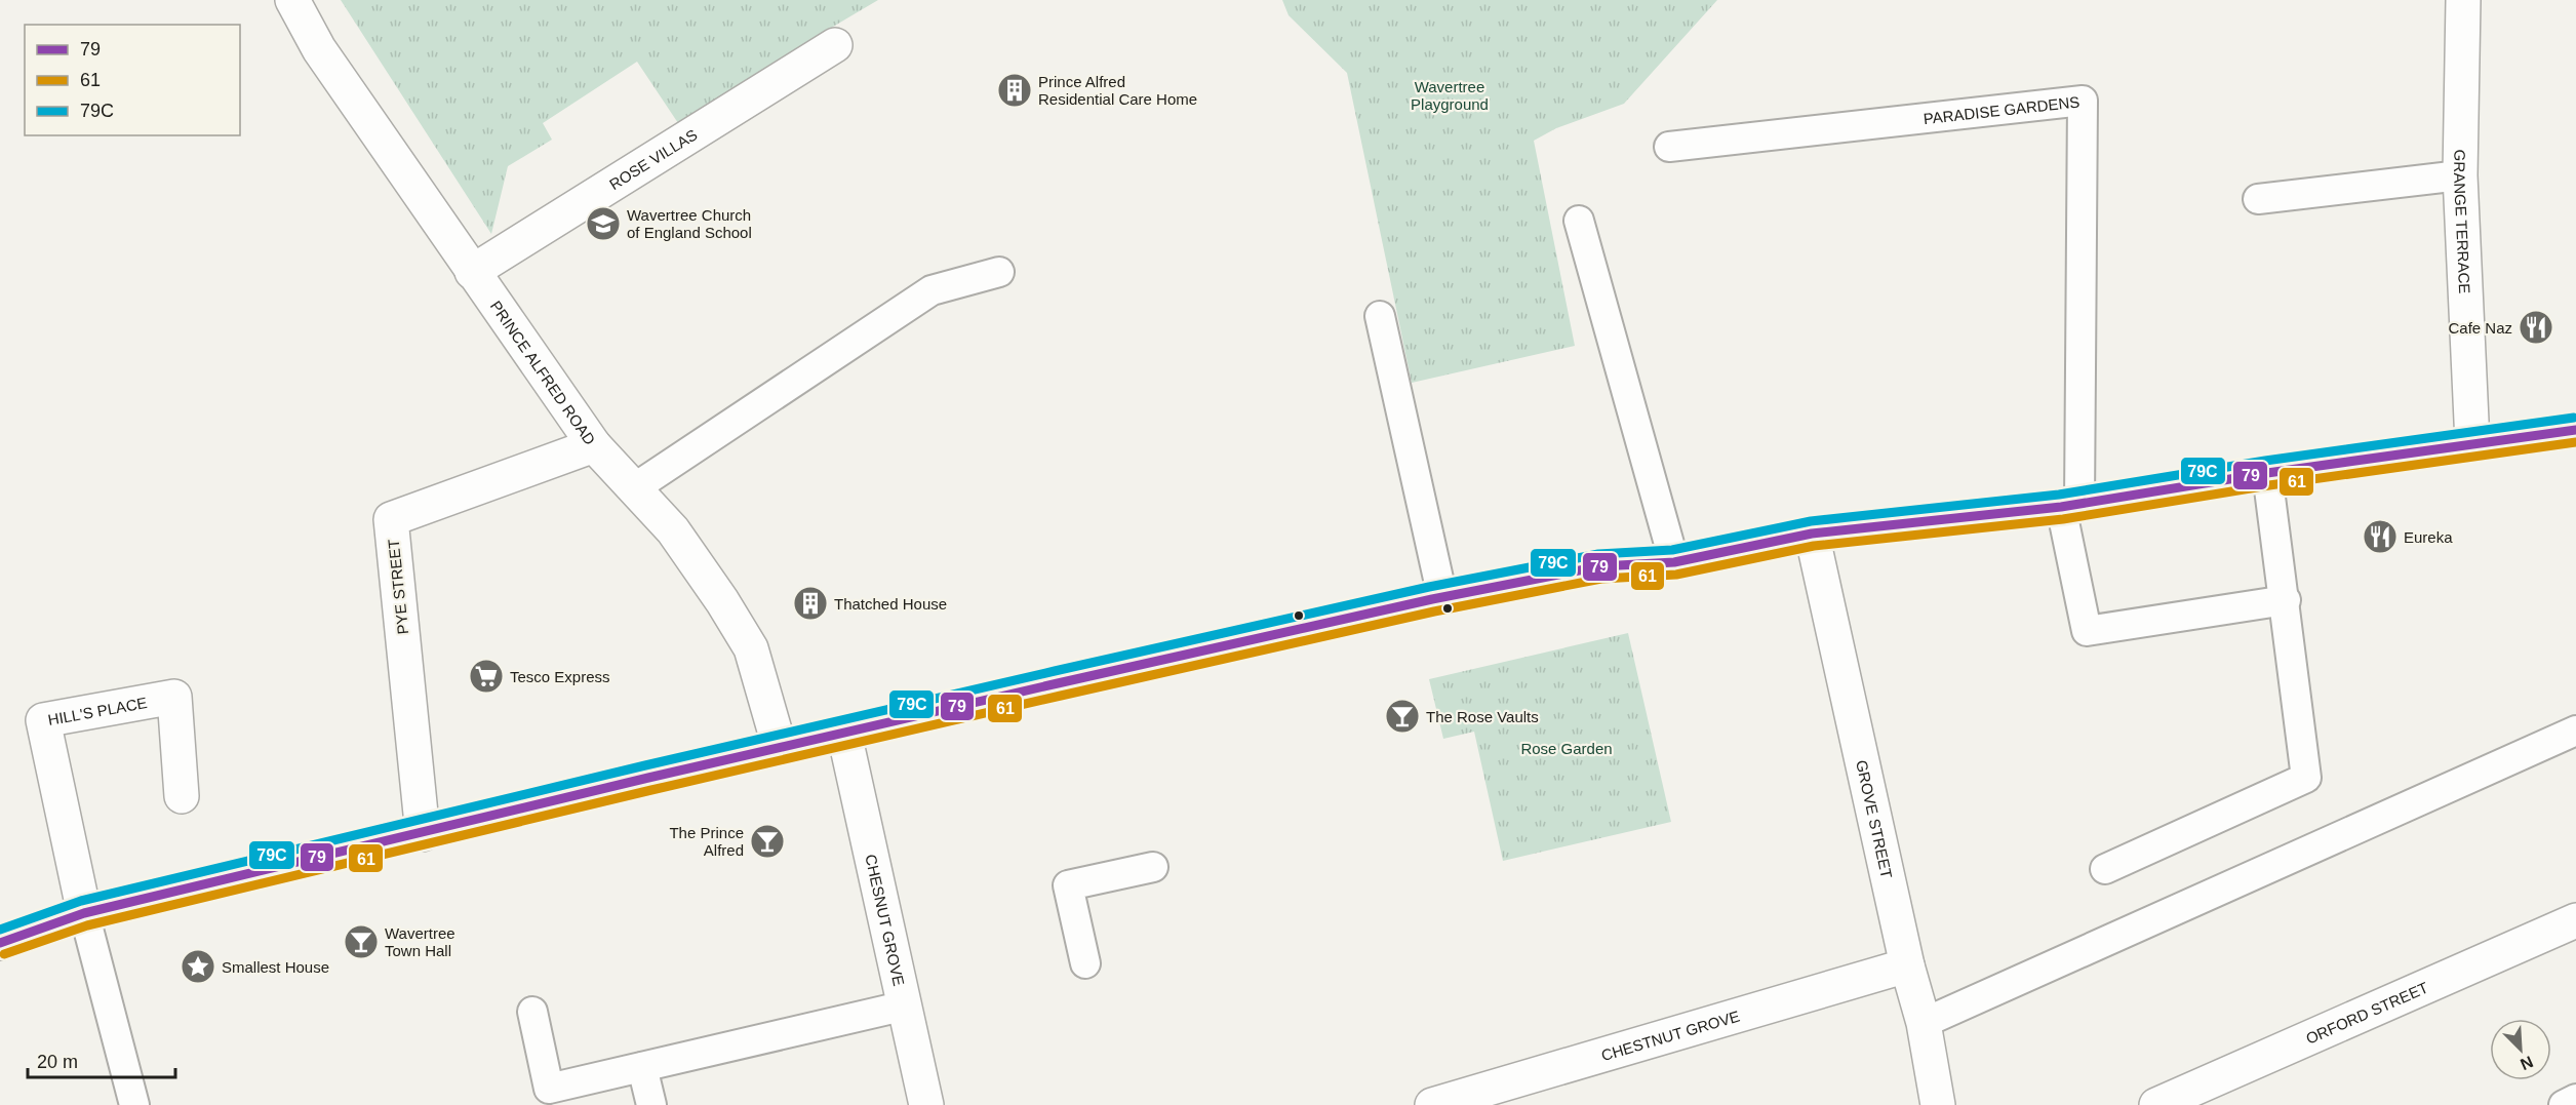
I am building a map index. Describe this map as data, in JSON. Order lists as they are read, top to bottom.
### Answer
{
  "streets": {
    "street": [
      "ROSE VILLAS",
      "GRANGE TERRACE",
      "PRINCE ALFRED ROAD",
      "PYE STREET",
      "HILL'S PLACE",
      "GROVE STREET",
      "CHESNUT GROVE",
      "ORFORD STREET",
      "CHESTNUT GROVE"
    ],
    "lane": ["PARADISE GARDENS"]
  },
  "crossings": [
    ["ROSE VILLAS", "PRINCE ALFRED ROAD"],
    ["PRINCE ALFRED ROAD", "PYE STREET"],
    ["GROVE STREET", "CHESTNUT GROVE"]
  ],
  "parks": ["Wavertree Playground", "Rose Garden"],
  "places": {
    "building": ["Prince Alfred Residential Care Home", "Thatched House"],
    "school or university": ["Wavertree Church of England School"],
    "restaurant": ["Cafe Naz", "Eureka"],
    "supermarket": ["Tesco Express"],
    "bar": ["The Rose Vaults", "The Prince Alfred", "Wavertree Town Hall"],
    "place": ["Smallest House"]
  },
  "lines": ["transit line 79C", "transit line 79", "transit line 61"],
  "legend": ["79", "61", "79C"],
  "scale_bar": "20 m",
  "north": "bottom right"
}
